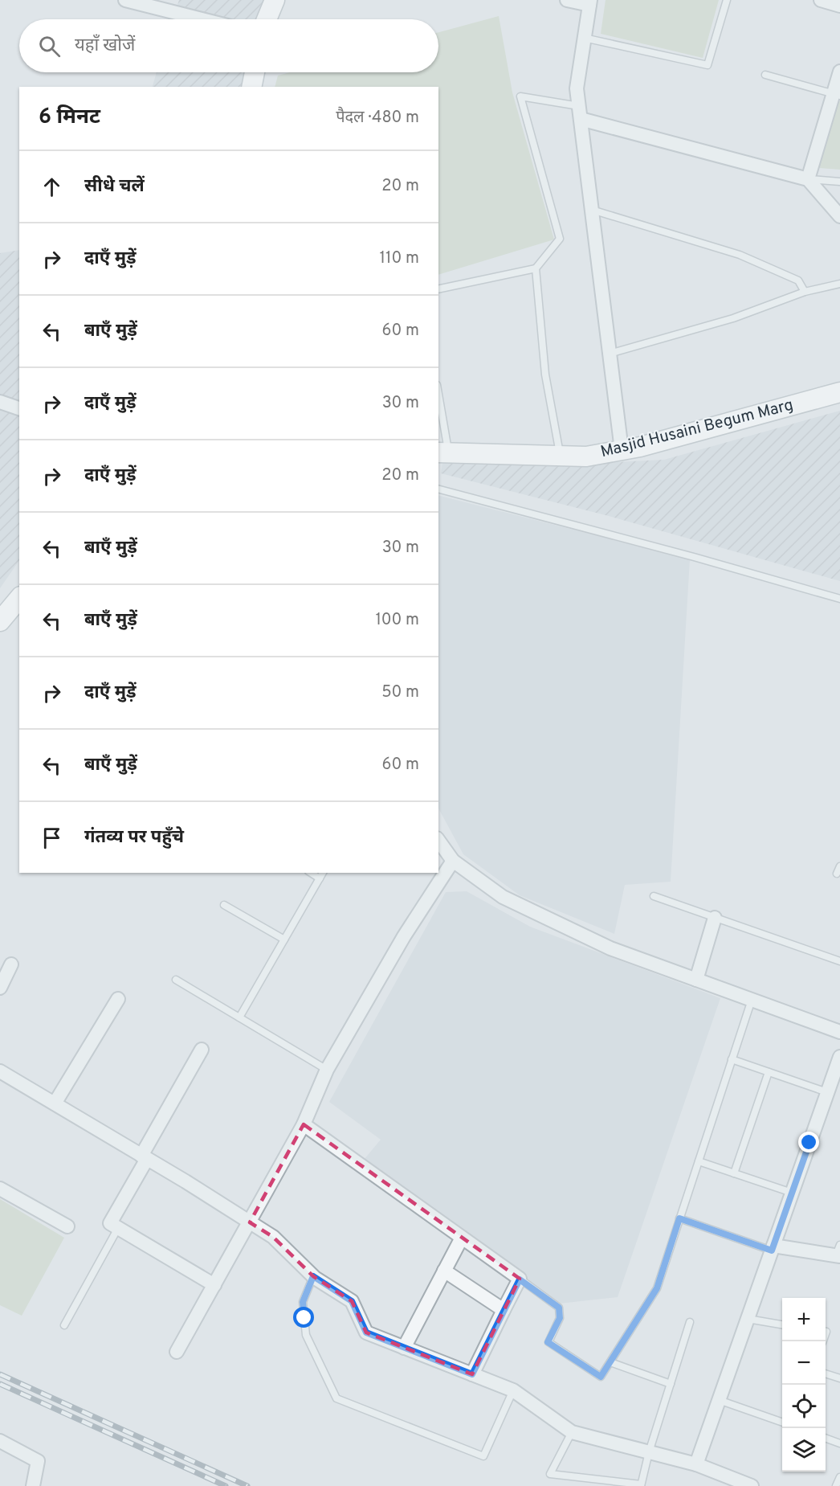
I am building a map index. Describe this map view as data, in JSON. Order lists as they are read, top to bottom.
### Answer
{
  "streets": {
    "street": ["Masjid Husaini Begum Marg"]
  },
  "page": {
    "search": "यहाँ खोजें",
    "heading": ["6 मिनट", "पैदल · 480 m"],
    "list": [
      ["सीधे चलें", "20 m"],
      ["दाएँ मुड़ें", "110 m"],
      ["बाएँ मुड़ें", "60 m"],
      ["दाएँ मुड़ें", "30 m"],
      ["दाएँ मुड़ें", "20 m"],
      ["बाएँ मुड़ें", "30 m"],
      ["बाएँ मुड़ें", "100 m"],
      ["दाएँ मुड़ें", "50 m"],
      ["बाएँ मुड़ें", "60 m"],
      "गंतव्य पर पहुँचे"
    ],
    "map_buttons": ["+", "−"]
  }
}
